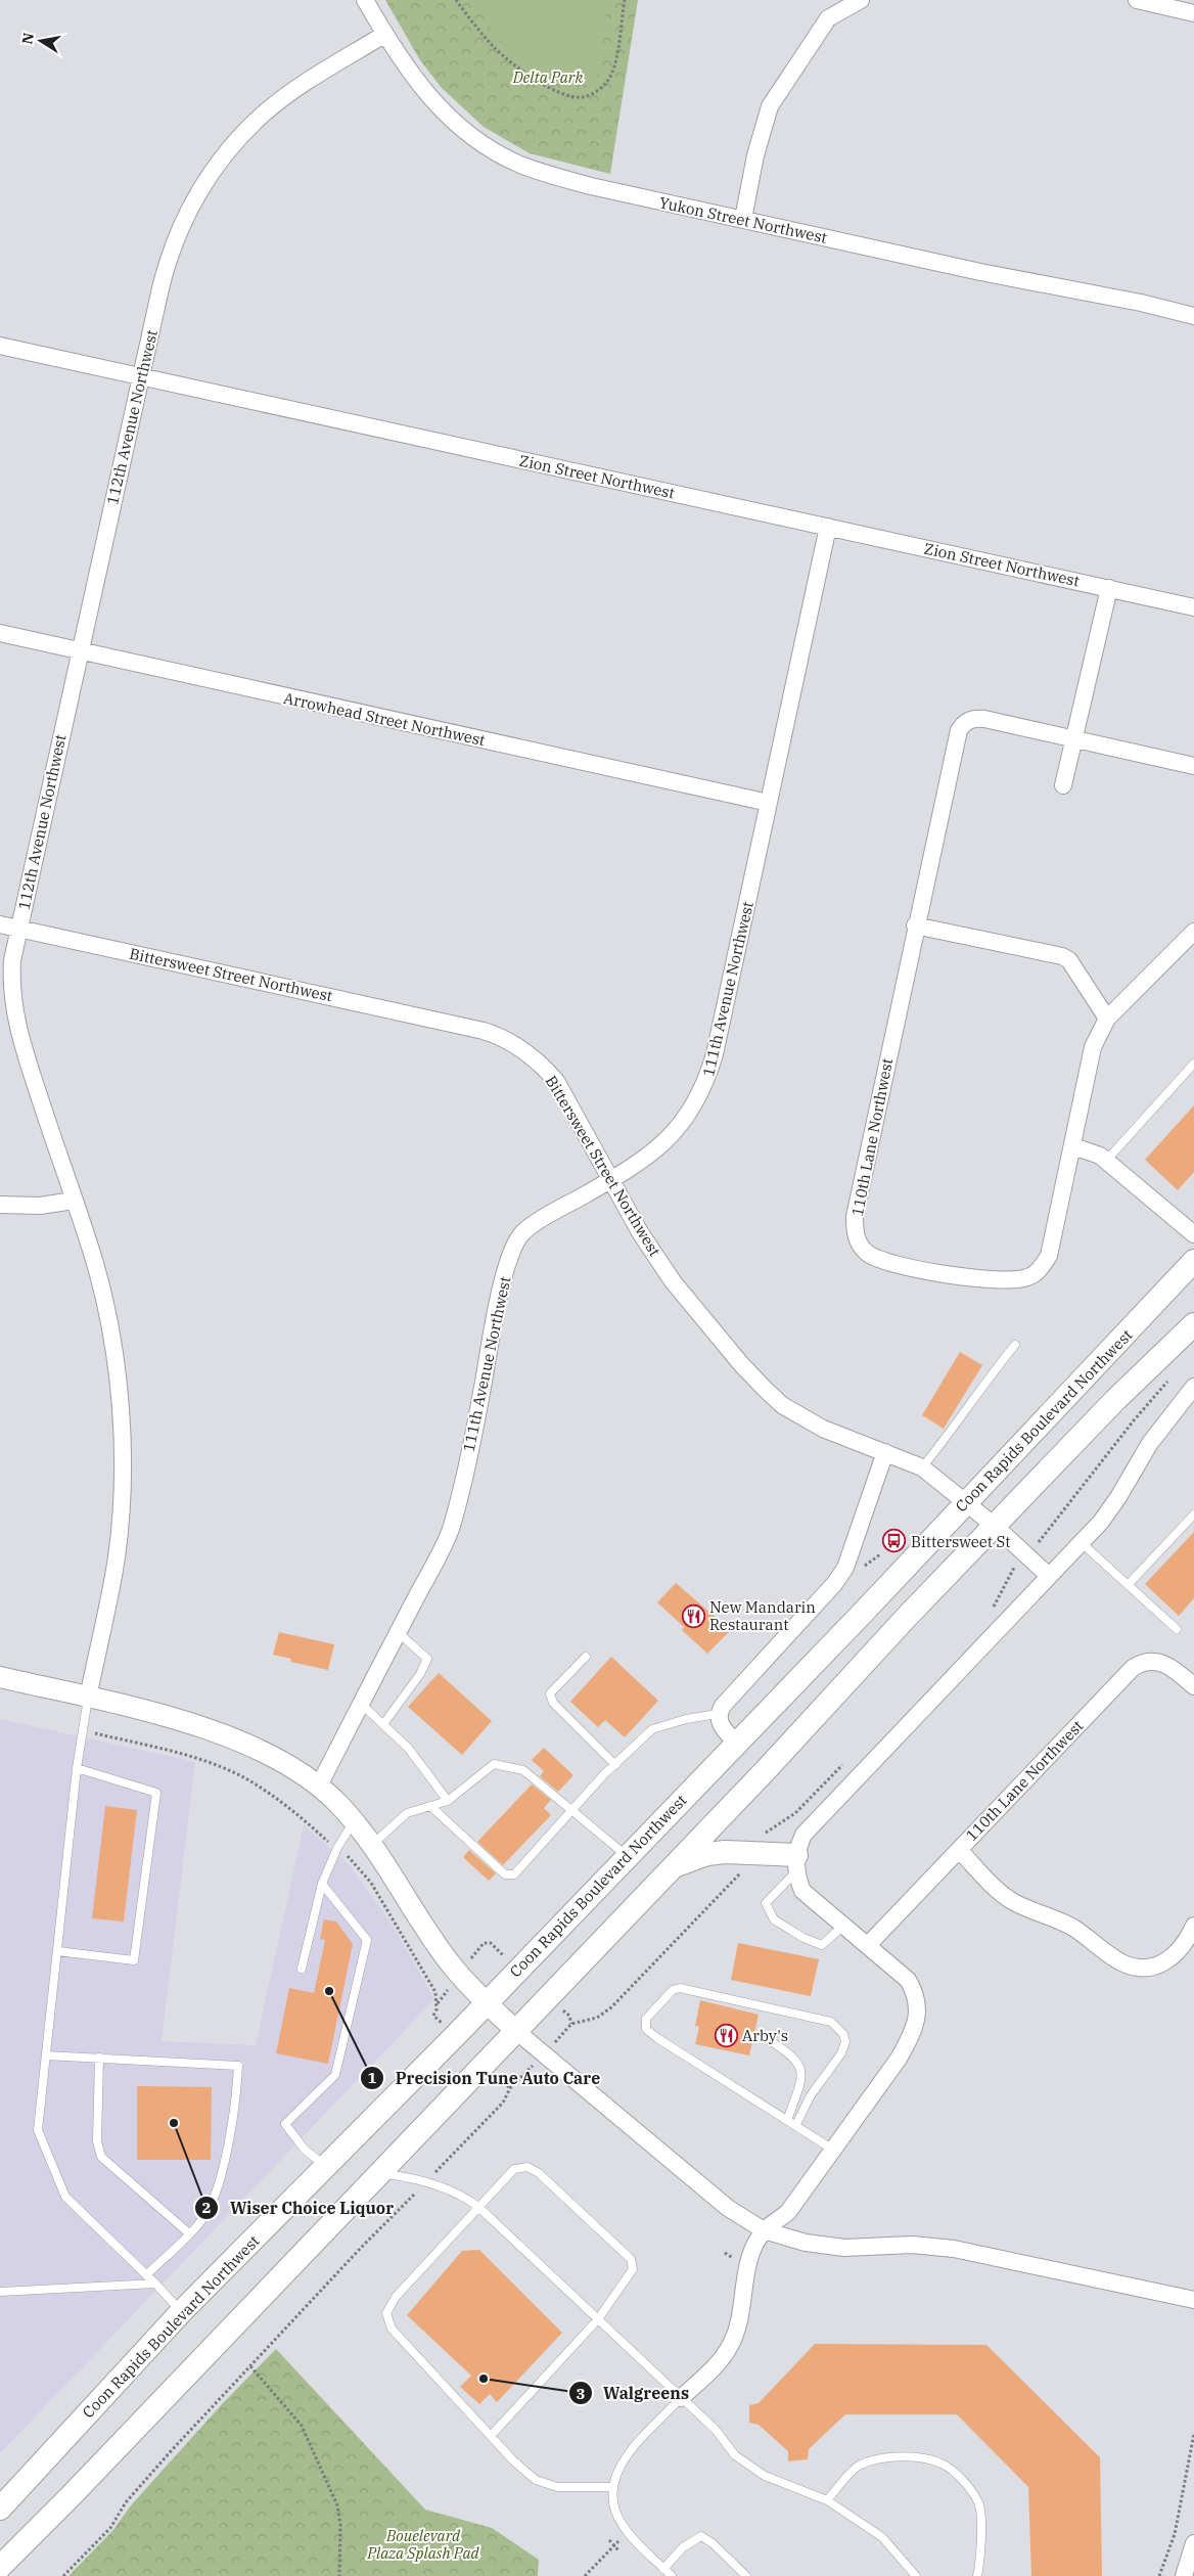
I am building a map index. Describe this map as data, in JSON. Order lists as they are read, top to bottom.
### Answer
{
  "streets": {
    "main road": ["Coon Rapids Boulevard Northwest"],
    "street": [
      "Yukon Street Northwest",
      "112th Avenue Northwest",
      "Zion Street Northwest",
      "Arrowhead Street Northwest",
      "Bittersweet Street Northwest",
      "111th Avenue Northwest",
      "110th Lane Northwest"
    ]
  },
  "crossings": [
    ["Yukon Street Northwest", "112th Avenue Northwest"],
    ["112th Avenue Northwest", "Zion Street Northwest"],
    ["112th Avenue Northwest", "Arrowhead Street Northwest"],
    ["112th Avenue Northwest", "Bittersweet Street Northwest"],
    ["Zion Street Northwest", "111th Avenue Northwest"],
    ["Arrowhead Street Northwest", "111th Avenue Northwest"],
    ["Bittersweet Street Northwest", "111th Avenue Northwest"],
    ["Bittersweet Street Northwest", "Coon Rapids Boulevard Northwest"]
  ],
  "parks": ["Delta Park", "Bouelevard Plaza Splash Pad"],
  "places": {
    "bus stop": ["Bittersweet St"],
    "restaurant": ["New Mandarin Restaurant", "Arby's"],
    "other": ["Precision Tune Auto Care", "Wiser Choice Liquor", "Walgreens"]
  },
  "north": "left"
}
